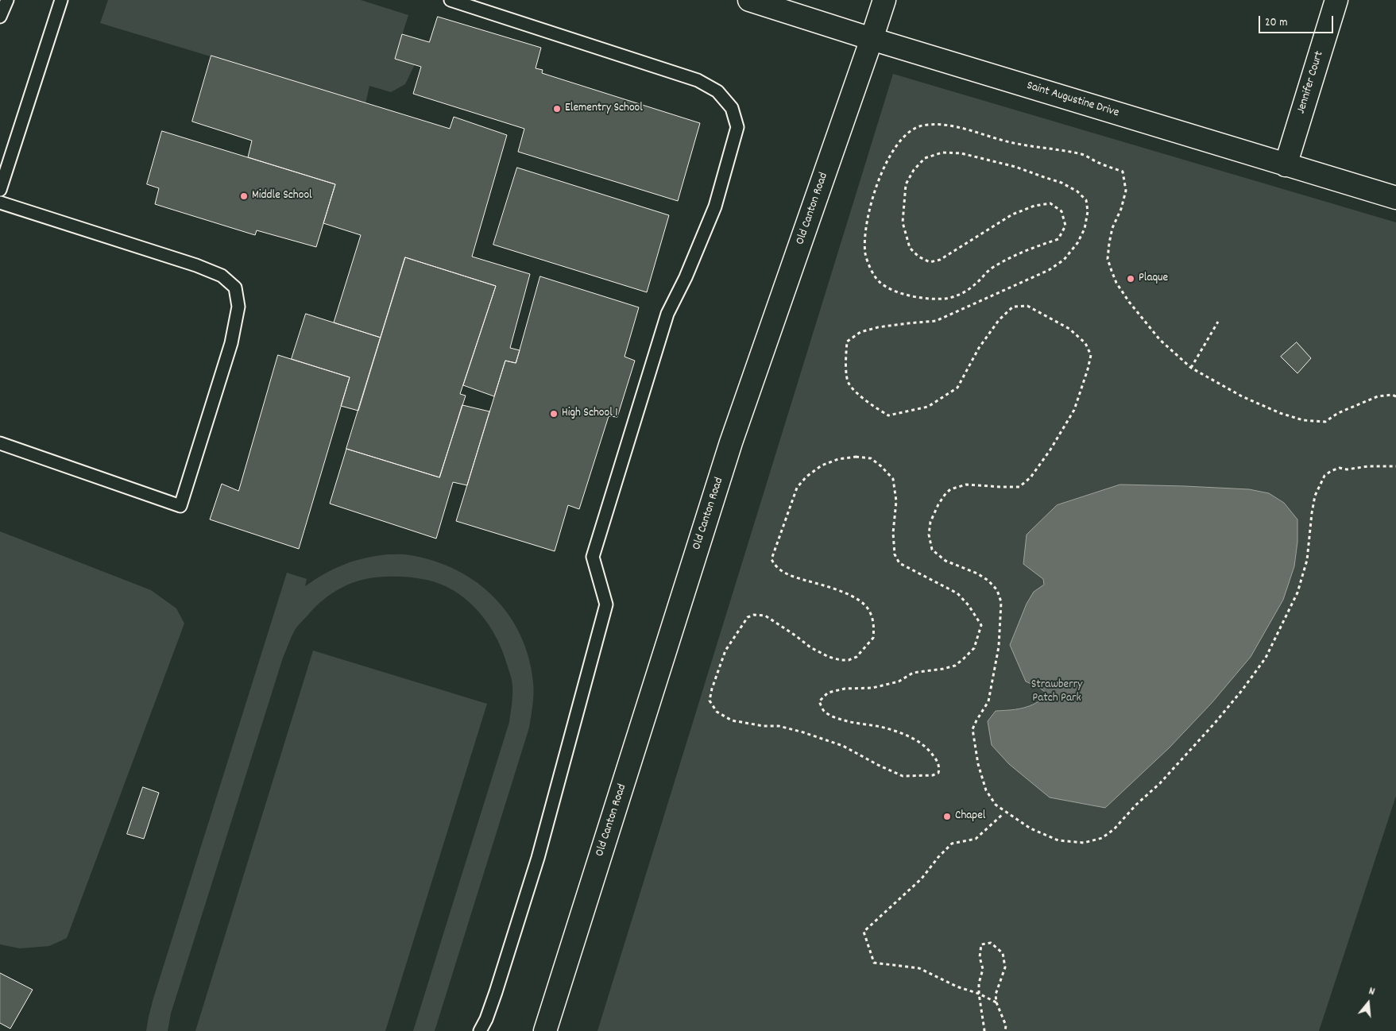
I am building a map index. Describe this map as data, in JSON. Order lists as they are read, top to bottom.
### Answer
{
  "streets": {
    "main road": ["Jennifer Court", "Saint Augustine Drive", "Old Canton Road"]
  },
  "crossings": [
    ["Jennifer Court", "Saint Augustine Drive"],
    ["Saint Augustine Drive", "Old Canton Road"]
  ],
  "parks": ["Strawberry Patch Park"],
  "places": [
    "Elementry School",
    "Middle School",
    "Plaque",
    "High School 1",
    "Chapel"
  ],
  "scale_bar": "20 m",
  "north": "top"
}
